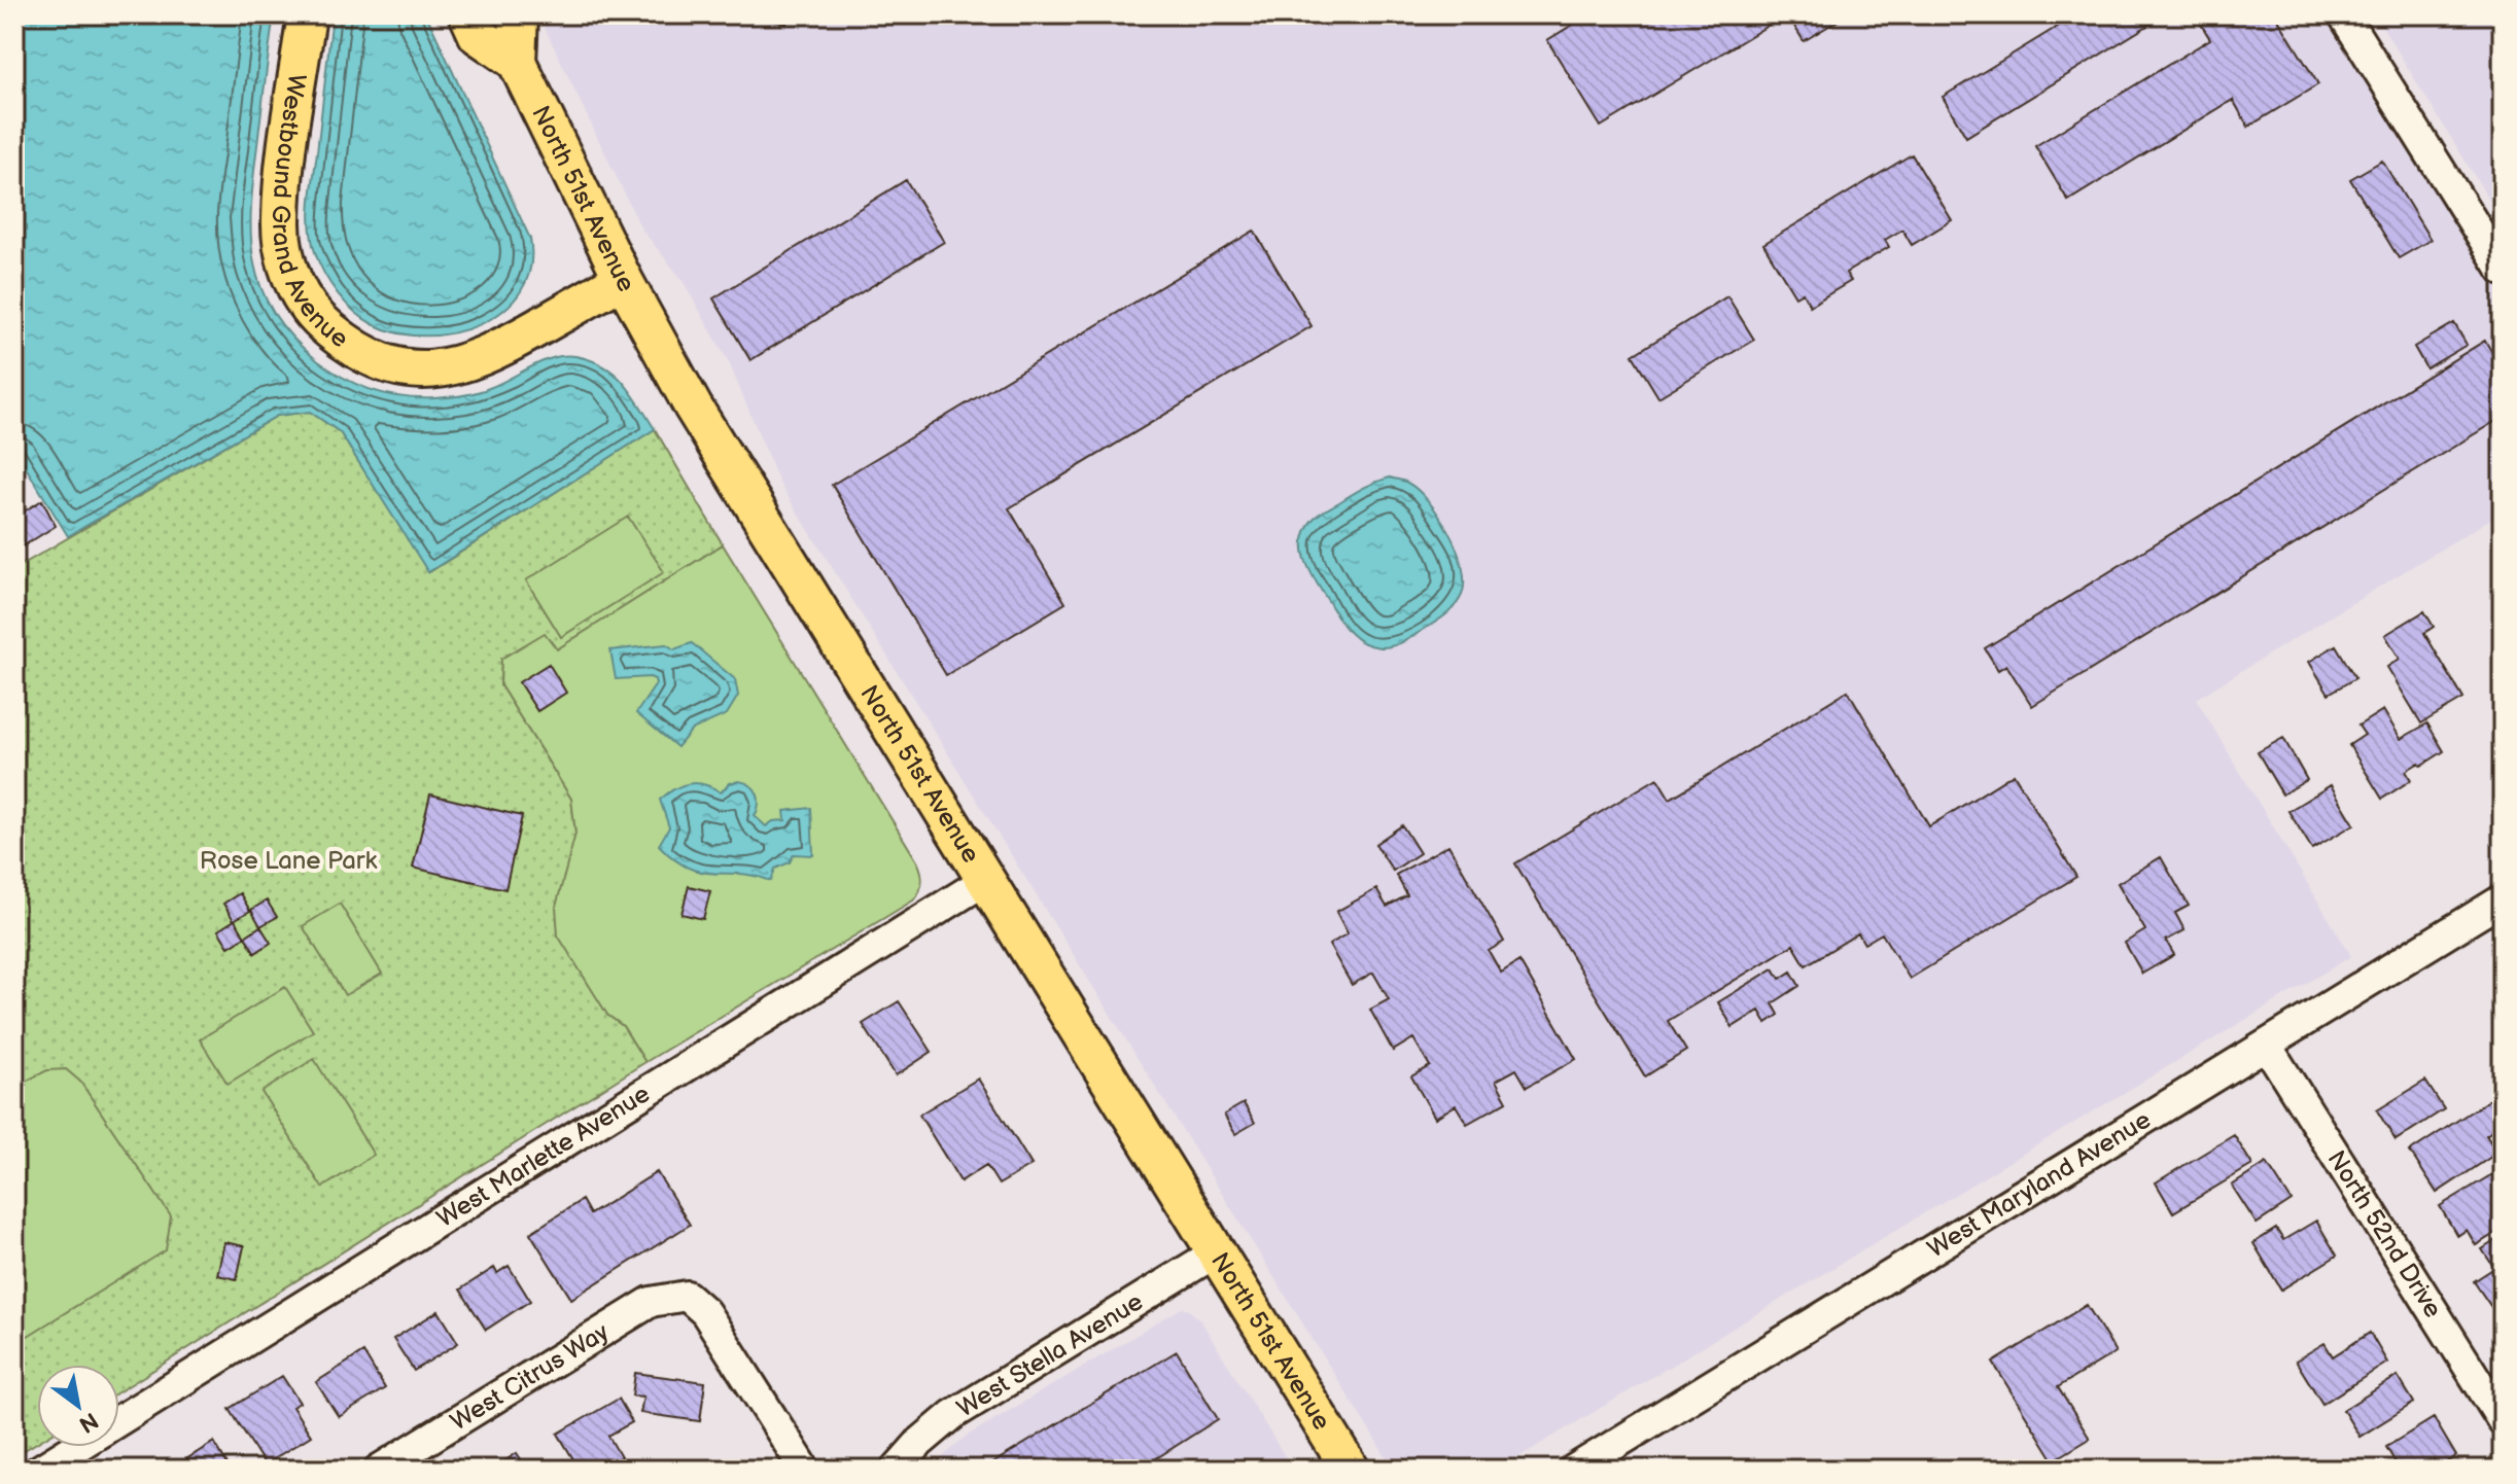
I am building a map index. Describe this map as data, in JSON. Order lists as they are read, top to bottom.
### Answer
{
  "streets": {
    "main road": ["North 51st Avenue", "Westbound Grand Avenue"],
    "street": [
      "West Marlette Avenue",
      "West Maryland Avenue",
      "North 52nd Drive",
      "West Stella Avenue",
      "West Citrus Way"
    ]
  },
  "crossings": [
    ["North 51st Avenue", "Westbound Grand Avenue"],
    ["North 51st Avenue", "West Marlette Avenue"],
    ["North 51st Avenue", "West Stella Avenue"],
    ["West Maryland Avenue", "North 52nd Drive"]
  ],
  "parks": ["Rose Lane Park"],
  "north": "bottom right"
}
